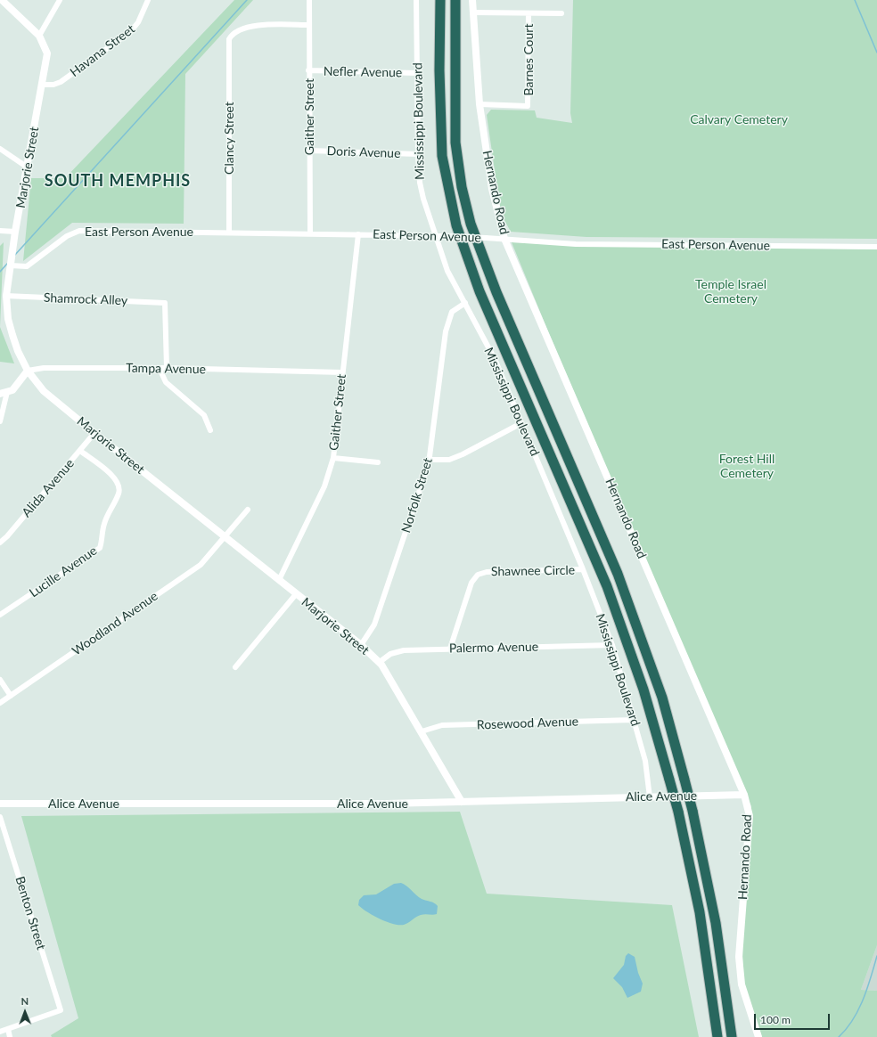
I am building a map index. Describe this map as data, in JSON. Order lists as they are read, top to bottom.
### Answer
{
  "streets": {
    "street": [
      "Havana Street",
      "Barnes Court",
      "Nefler Avenue",
      "Gaither Street",
      "Mississippi Boulevard",
      "Clancy Street",
      "Doris Avenue",
      "Marjorie Street",
      "Hernando Road",
      "East Person Avenue",
      "Shamrock Alley",
      "Tampa Avenue",
      "Alida Avenue",
      "Norfolk Street",
      "Shawnee Circle",
      "Lucille Avenue",
      "Woodland Avenue",
      "Palermo Avenue",
      "Rosewood Avenue",
      "Alice Avenue",
      "Benton Street"
    ]
  },
  "crossings": [
    ["Havana Street", "Marjorie Street"],
    ["Barnes Court", "Hernando Road"],
    ["Nefler Avenue", "Gaither Street"],
    ["Nefler Avenue", "Mississippi Boulevard"],
    ["Gaither Street", "Clancy Street"],
    ["Gaither Street", "Doris Avenue"],
    ["Gaither Street", "Marjorie Street"],
    ["Gaither Street", "East Person Avenue"],
    ["Gaither Street", "Tampa Avenue"],
    ["Mississippi Boulevard", "Doris Avenue"],
    ["Mississippi Boulevard", "East Person Avenue"],
    ["Mississippi Boulevard", "Norfolk Street"],
    ["Mississippi Boulevard", "Shawnee Circle"],
    ["Mississippi Boulevard", "Palermo Avenue"],
    ["Mississippi Boulevard", "Rosewood Avenue"],
    ["Mississippi Boulevard", "Alice Avenue"],
    ["Clancy Street", "East Person Avenue"],
    ["Marjorie Street", "East Person Avenue"],
    ["Marjorie Street", "Shamrock Alley"],
    ["Marjorie Street", "Tampa Avenue"],
    ["Marjorie Street", "Alida Avenue"],
    ["Marjorie Street", "Norfolk Street"],
    ["Marjorie Street", "Woodland Avenue"],
    ["Marjorie Street", "Palermo Avenue"],
    ["Marjorie Street", "Rosewood Avenue"],
    ["Marjorie Street", "Alice Avenue"],
    ["Hernando Road", "East Person Avenue"],
    ["Hernando Road", "Alice Avenue"],
    ["Shamrock Alley", "Tampa Avenue"],
    ["Alida Avenue", "Lucille Avenue"],
    ["Shawnee Circle", "Palermo Avenue"]
  ],
  "districts": ["SOUTH MEMPHIS"],
  "parks": ["Calvary Cemetery", "Temple Israel Cemetery", "Forest Hill Cemetery"],
  "scale_bar": "100 m",
  "north": "top"
}
